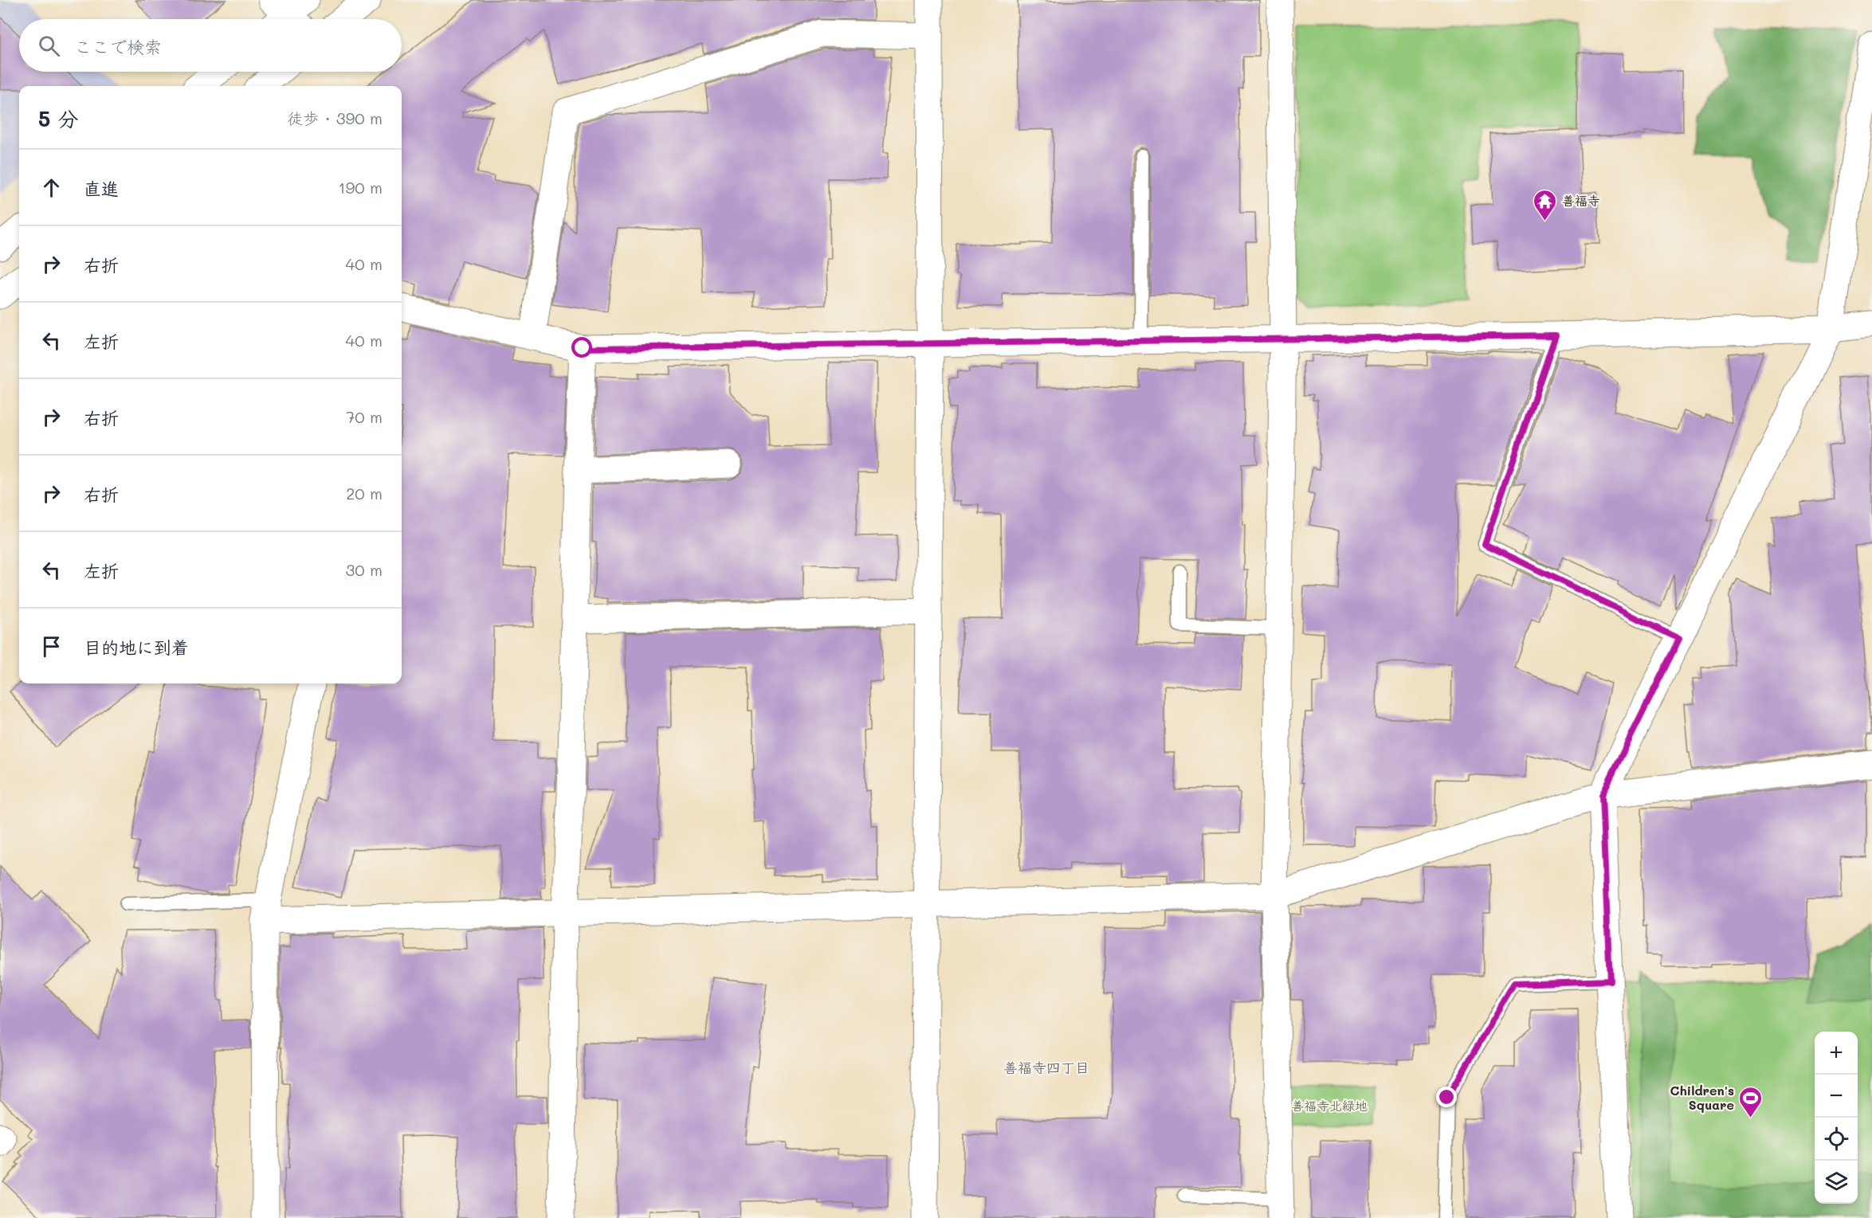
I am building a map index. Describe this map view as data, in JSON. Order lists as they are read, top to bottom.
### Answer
{
  "districts": ["善福寺四丁目"],
  "parks": ["善福寺北緑地"],
  "places": {
    "temple": ["善福寺"],
    "sports": ["Children's Square"]
  },
  "page": {
    "search": "ここで検索",
    "heading": ["5 分", "徒歩 · 390 m"],
    "list": [
      ["直進", "190 m"],
      ["右折", "40 m"],
      ["左折", "40 m"],
      ["右折", "70 m"],
      ["右折", "20 m"],
      ["左折", "30 m"],
      "目的地に到着"
    ],
    "map_buttons": ["+", "−"]
  }
}
